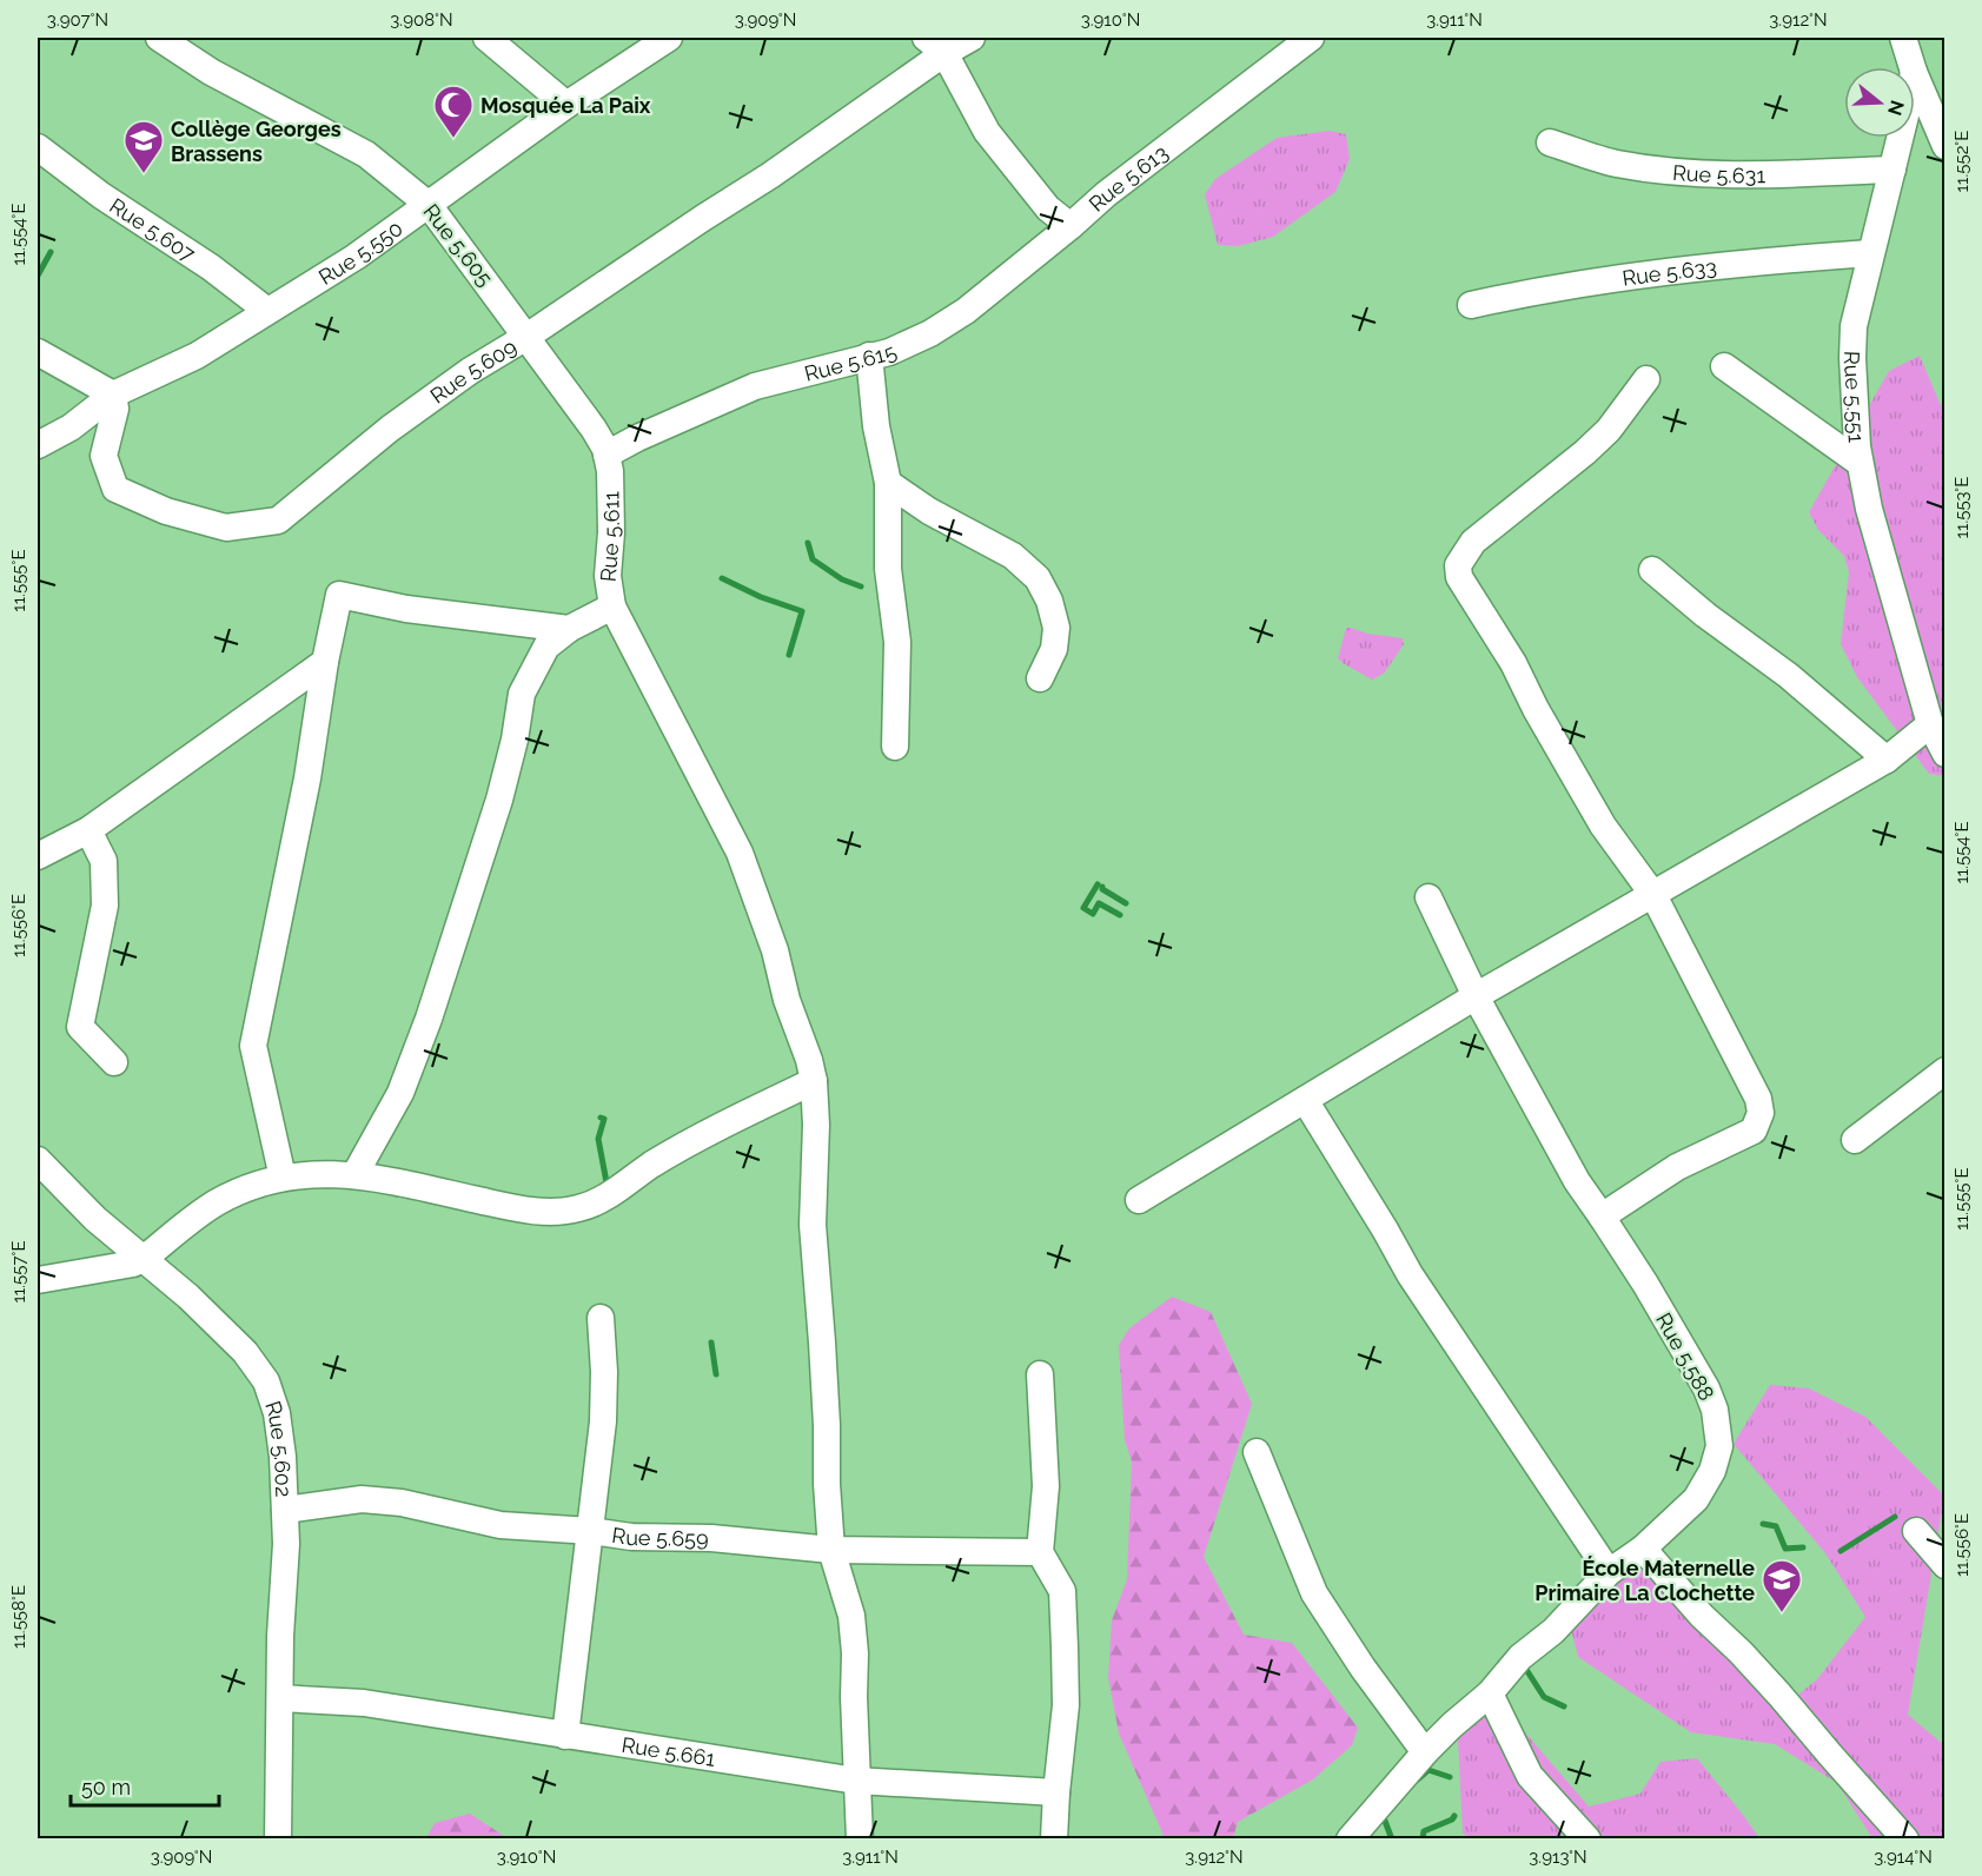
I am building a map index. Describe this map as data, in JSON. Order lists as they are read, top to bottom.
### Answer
{
  "streets": {
    "street": [
      "Rue 5.631",
      "Rue 5.613",
      "Rue 5.607",
      "Rue 5.605",
      "Rue 5.550",
      "Rue 5.633",
      "Rue 5.615",
      "Rue 5.609",
      "Rue 5.551",
      "Rue 5.611",
      "Rue 5.588",
      "Rue 5.602",
      "Rue 5.659",
      "Rue 5.661"
    ]
  },
  "crossings": [
    ["Rue 5.631", "Rue 5.551"],
    ["Rue 5.613", "Rue 5.615"],
    ["Rue 5.613", "Rue 5.609"],
    ["Rue 5.607", "Rue 5.550"],
    ["Rue 5.605", "Rue 5.550"],
    ["Rue 5.605", "Rue 5.609"],
    ["Rue 5.605", "Rue 5.611"],
    ["Rue 5.550", "Rue 5.609"],
    ["Rue 5.633", "Rue 5.551"],
    ["Rue 5.615", "Rue 5.611"],
    ["Rue 5.609", "Rue 5.611"],
    ["Rue 5.602", "Rue 5.659"],
    ["Rue 5.602", "Rue 5.661"]
  ],
  "places": {
    "mosque": ["Mosquée La Paix"],
    "school or university": ["Collège Georges Brassens", "École Maternelle Primaire La Clochette"]
  },
  "scale_bar": "50 m",
  "north": "right",
  "coordinates": [
    "3.907°N",
    "3.908°N",
    "3.909°N",
    "3.910°N",
    "3.911°N",
    "3.912°N",
    "11.552°E",
    "11.554°E",
    "11.553°E",
    "11.555°E",
    "11.556°E",
    "11.557°E",
    "11.558°E",
    "3.913°N",
    "3.914°N"
  ]
}
